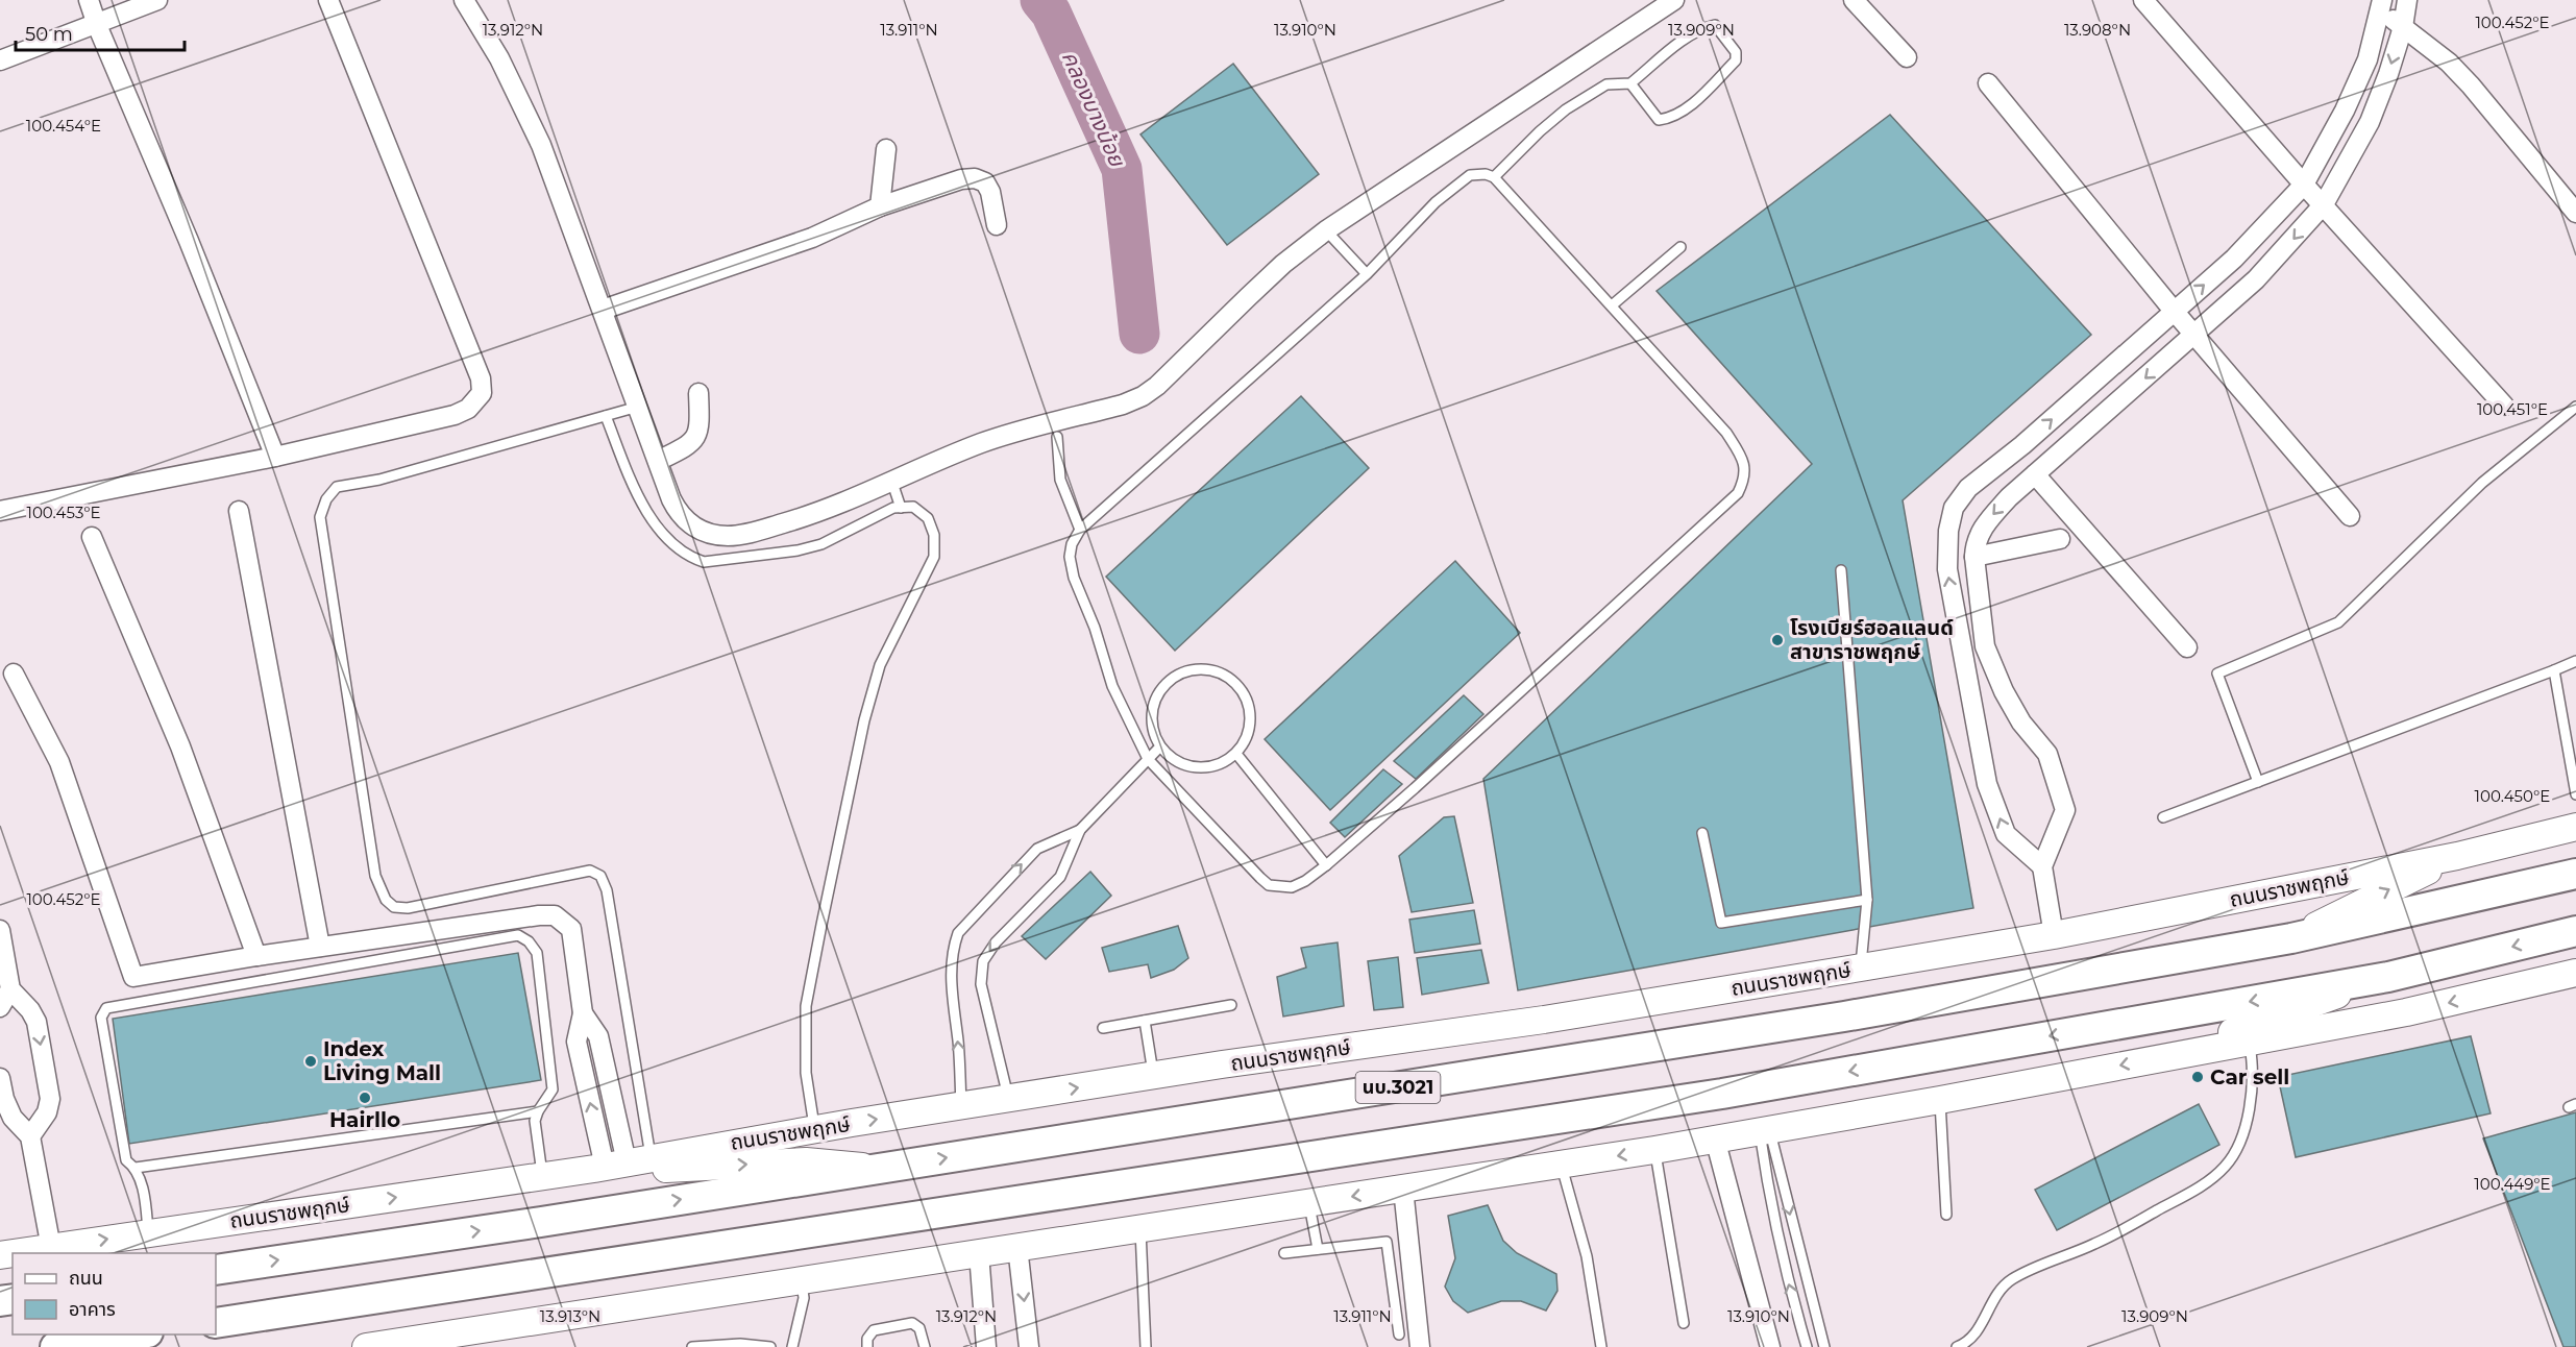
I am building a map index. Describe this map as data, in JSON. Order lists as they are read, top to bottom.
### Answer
{
  "streets": {
    "main road": ["ถนนราชพฤกษ์", "นบ.3021"]
  },
  "water": ["คลองบางน้อย"],
  "places": [
    "โรงเบียร์ฮอลแลนด์ สาขาราชพฤกษ์",
    "Index Living Mall",
    "Car sell",
    "Hairllo"
  ],
  "legend": ["ถนน", "อาคาร"],
  "scale_bar": "50 m",
  "coordinates": [
    "100.452°E",
    "13.912°N",
    "13.911°N",
    "13.910°N",
    "13.909°N",
    "13.908°N",
    "100.454°E",
    "100.451°E",
    "100.453°E",
    "100.450°E",
    "100.449°E",
    "13.913°N"
  ]
}
